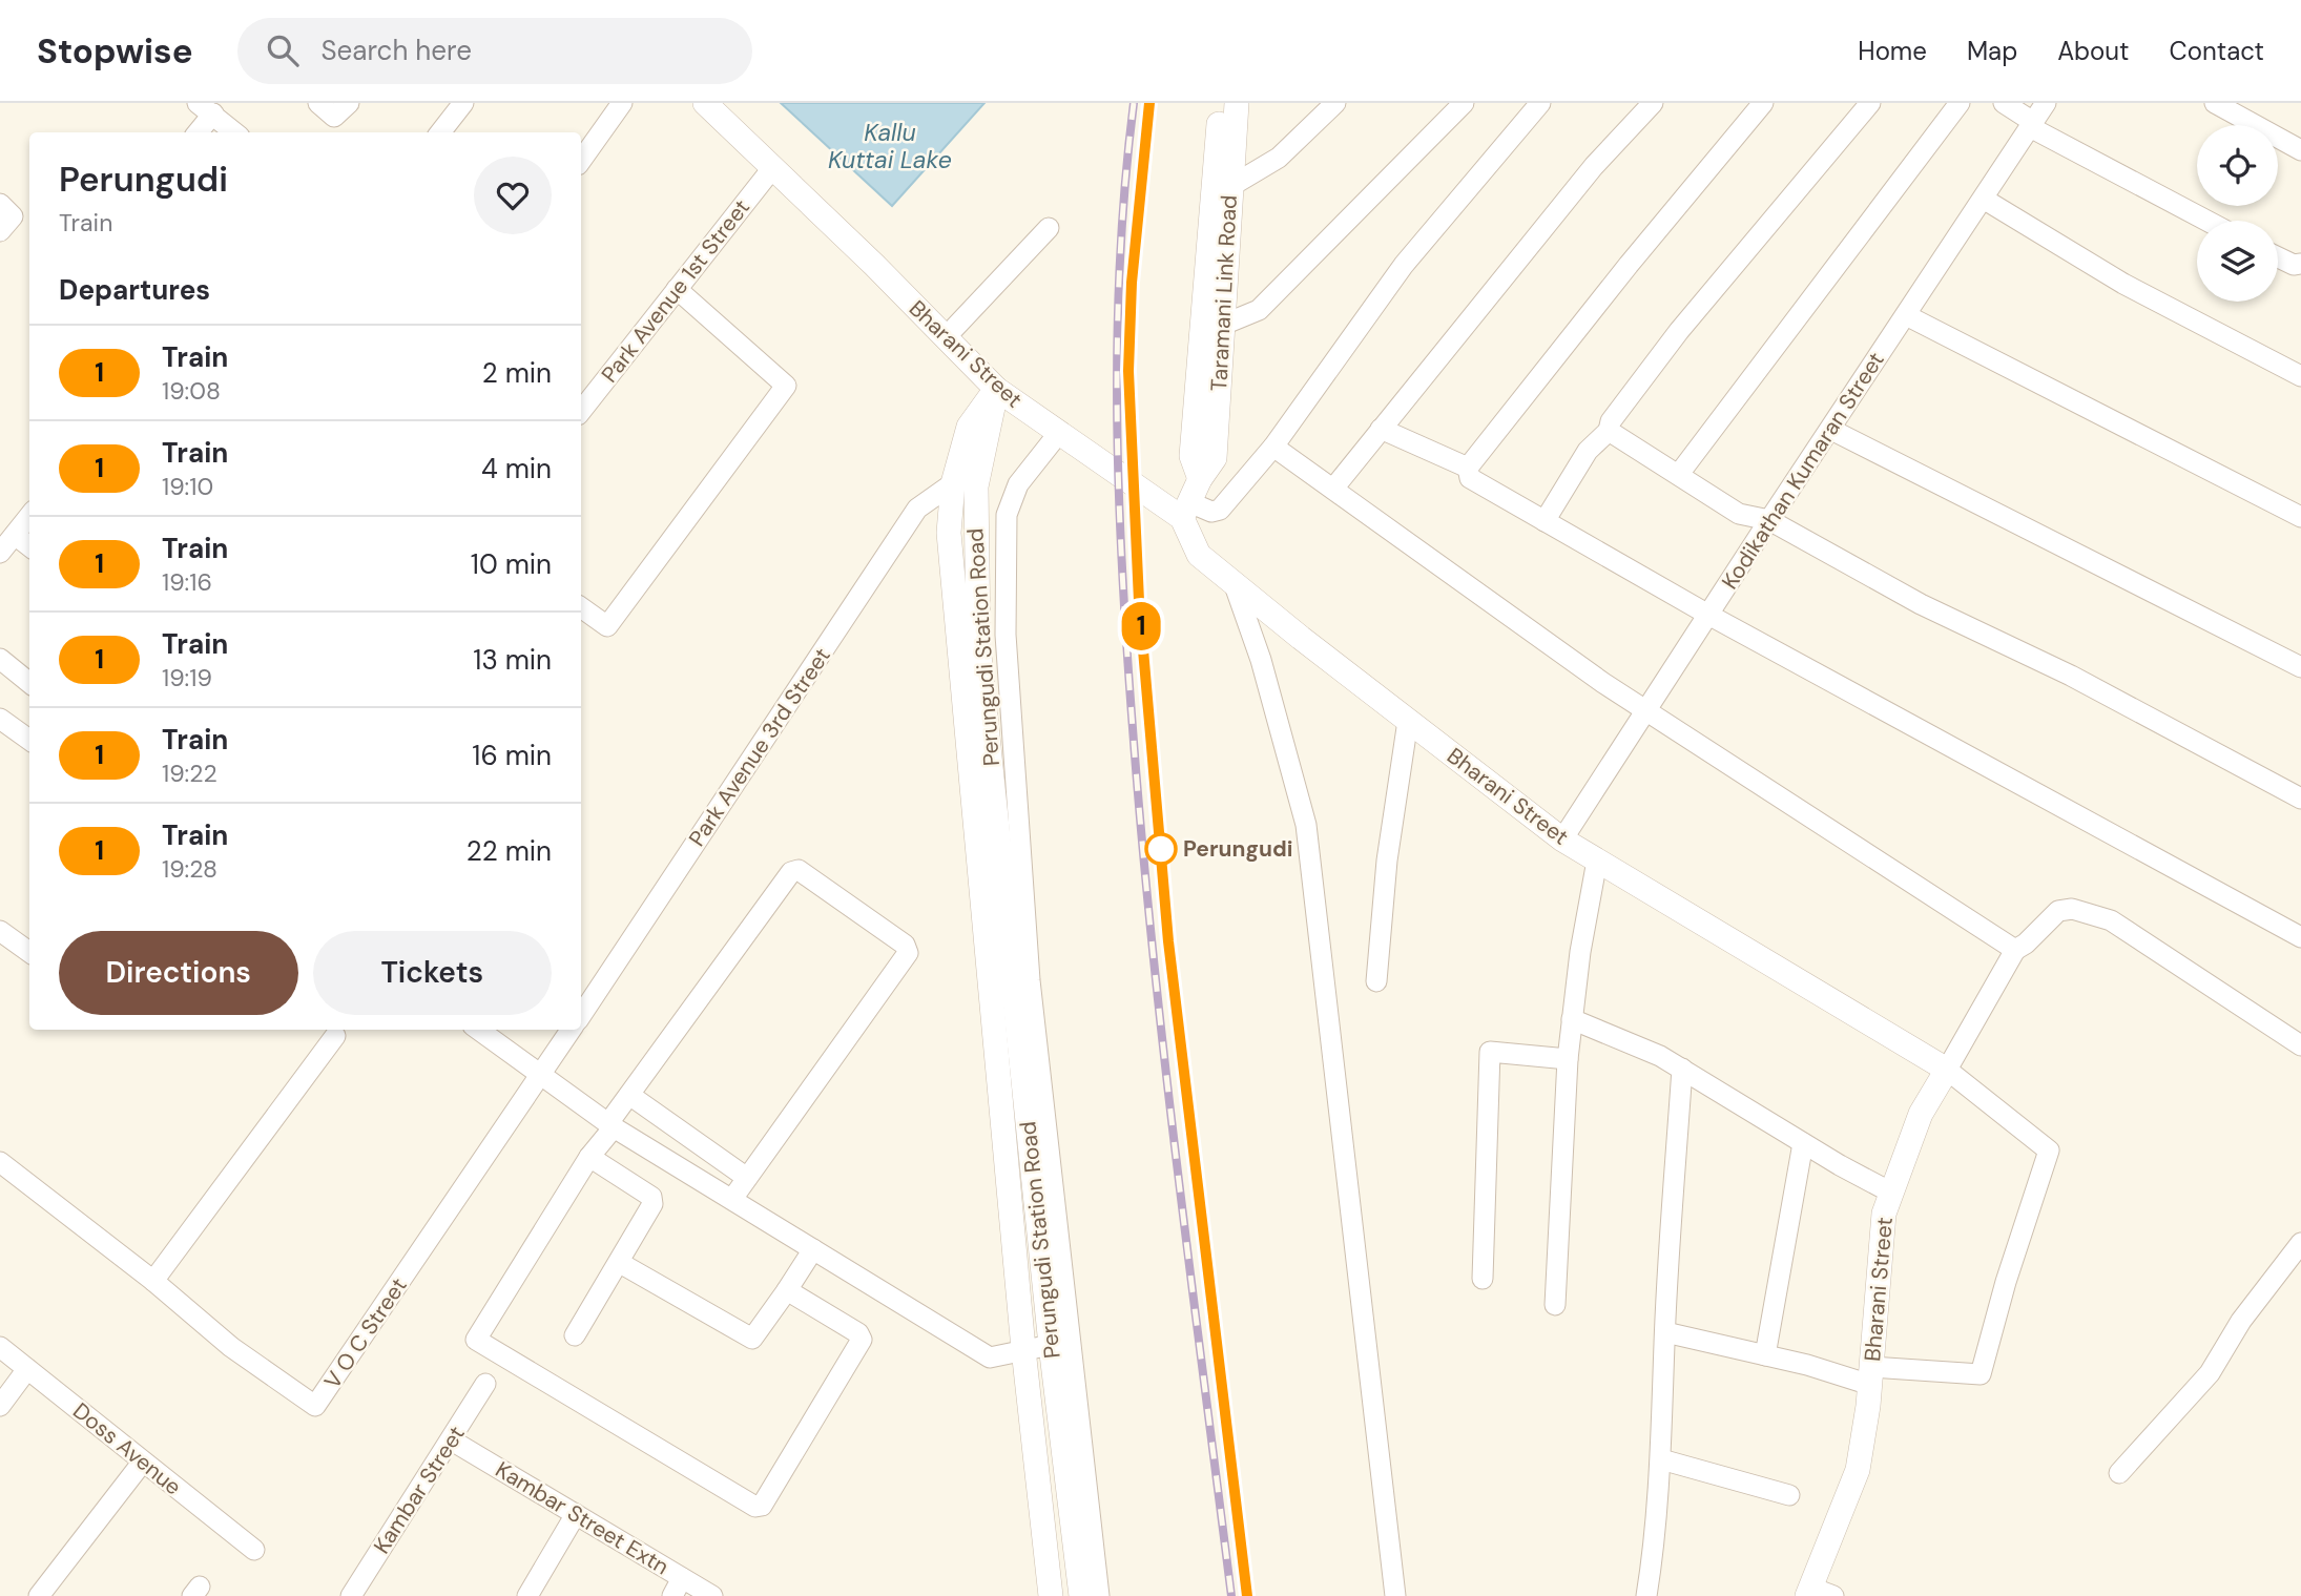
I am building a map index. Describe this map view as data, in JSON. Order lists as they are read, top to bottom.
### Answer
{
  "streets": {
    "street": [
      "Park Avenue 1st Street",
      "Taramani Link Road",
      "Bharani Street",
      "Kodikathan Kumaran Street",
      "Perungudi Station Road",
      "Park Avenue 3rd Street",
      "V O C Street",
      "Doss Avenue",
      "Kambar Street",
      "Kambar Street Extn"
    ]
  },
  "crossings": [
    ["Park Avenue 1st Street", "Bharani Street"],
    ["Taramani Link Road", "Bharani Street"],
    ["Bharani Street", "Kodikathan Kumaran Street"],
    ["Bharani Street", "Perungudi Station Road"],
    ["Perungudi Station Road", "Park Avenue 3rd Street"],
    ["Kambar Street", "Kambar Street Extn"]
  ],
  "water": ["Kallu Kuttai Lake"],
  "places": ["Perungudi"],
  "page": {
    "header": "Stopwise",
    "search": "Search here",
    "nav": [
      "Home",
      "Map",
      "About",
      "Contact"
    ],
    "on_map": "1",
    "heading": [
      ["Perungudi", "Train"],
      "Departures"
    ],
    "list": [
      {
        "mark": "1",
        "name": "Train",
        "note": "19:08",
        "value": "2 min"
      },
      {
        "mark": "1",
        "name": "Train",
        "note": "19:10",
        "value": "4 min"
      },
      {
        "mark": "1",
        "name": "Train",
        "note": "19:16",
        "value": "10 min"
      },
      {
        "mark": "1",
        "name": "Train",
        "note": "19:19",
        "value": "13 min"
      },
      {
        "mark": "1",
        "name": "Train",
        "note": "19:22",
        "value": "16 min"
      },
      {
        "mark": "1",
        "name": "Train",
        "note": "19:28",
        "value": "22 min"
      }
    ],
    "buttons": ["Directions", "Tickets"]
  }
}
